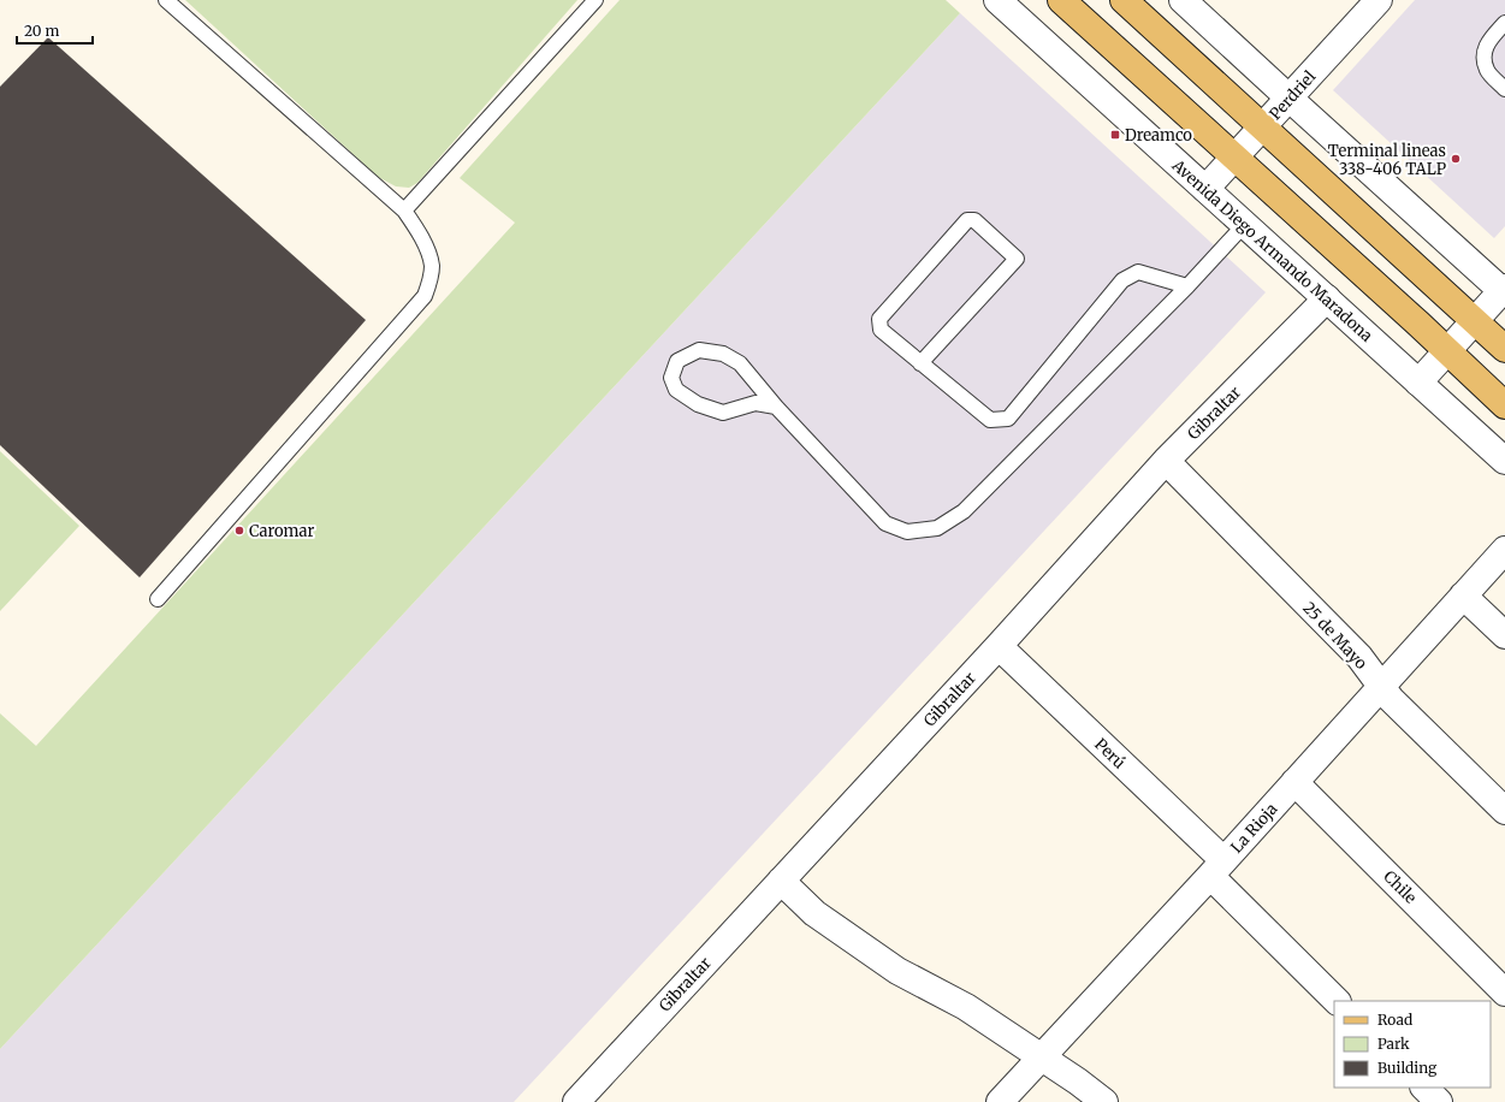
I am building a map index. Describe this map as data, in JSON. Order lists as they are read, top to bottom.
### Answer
{
  "streets": {
    "street": [
      "Perdriel",
      "Avenida Diego Armando Maradona",
      "Gibraltar",
      "25 de Mayo",
      "Perú",
      "La Rioja",
      "Chile"
    ]
  },
  "crossings": [
    ["Perdriel", "Avenida Diego Armando Maradona"],
    ["Avenida Diego Armando Maradona", "Gibraltar"],
    ["Gibraltar", "25 de Mayo"],
    ["Gibraltar", "Perú"],
    ["25 de Mayo", "La Rioja"],
    ["Perú", "La Rioja"],
    ["La Rioja", "Chile"]
  ],
  "places": {
    "transit": ["Dreamco"],
    "other": ["Terminal lineas 338-406 TALP", "Caromar"]
  },
  "legend": ["Road", "Park", "Building"],
  "scale_bar": "20 m"
}
